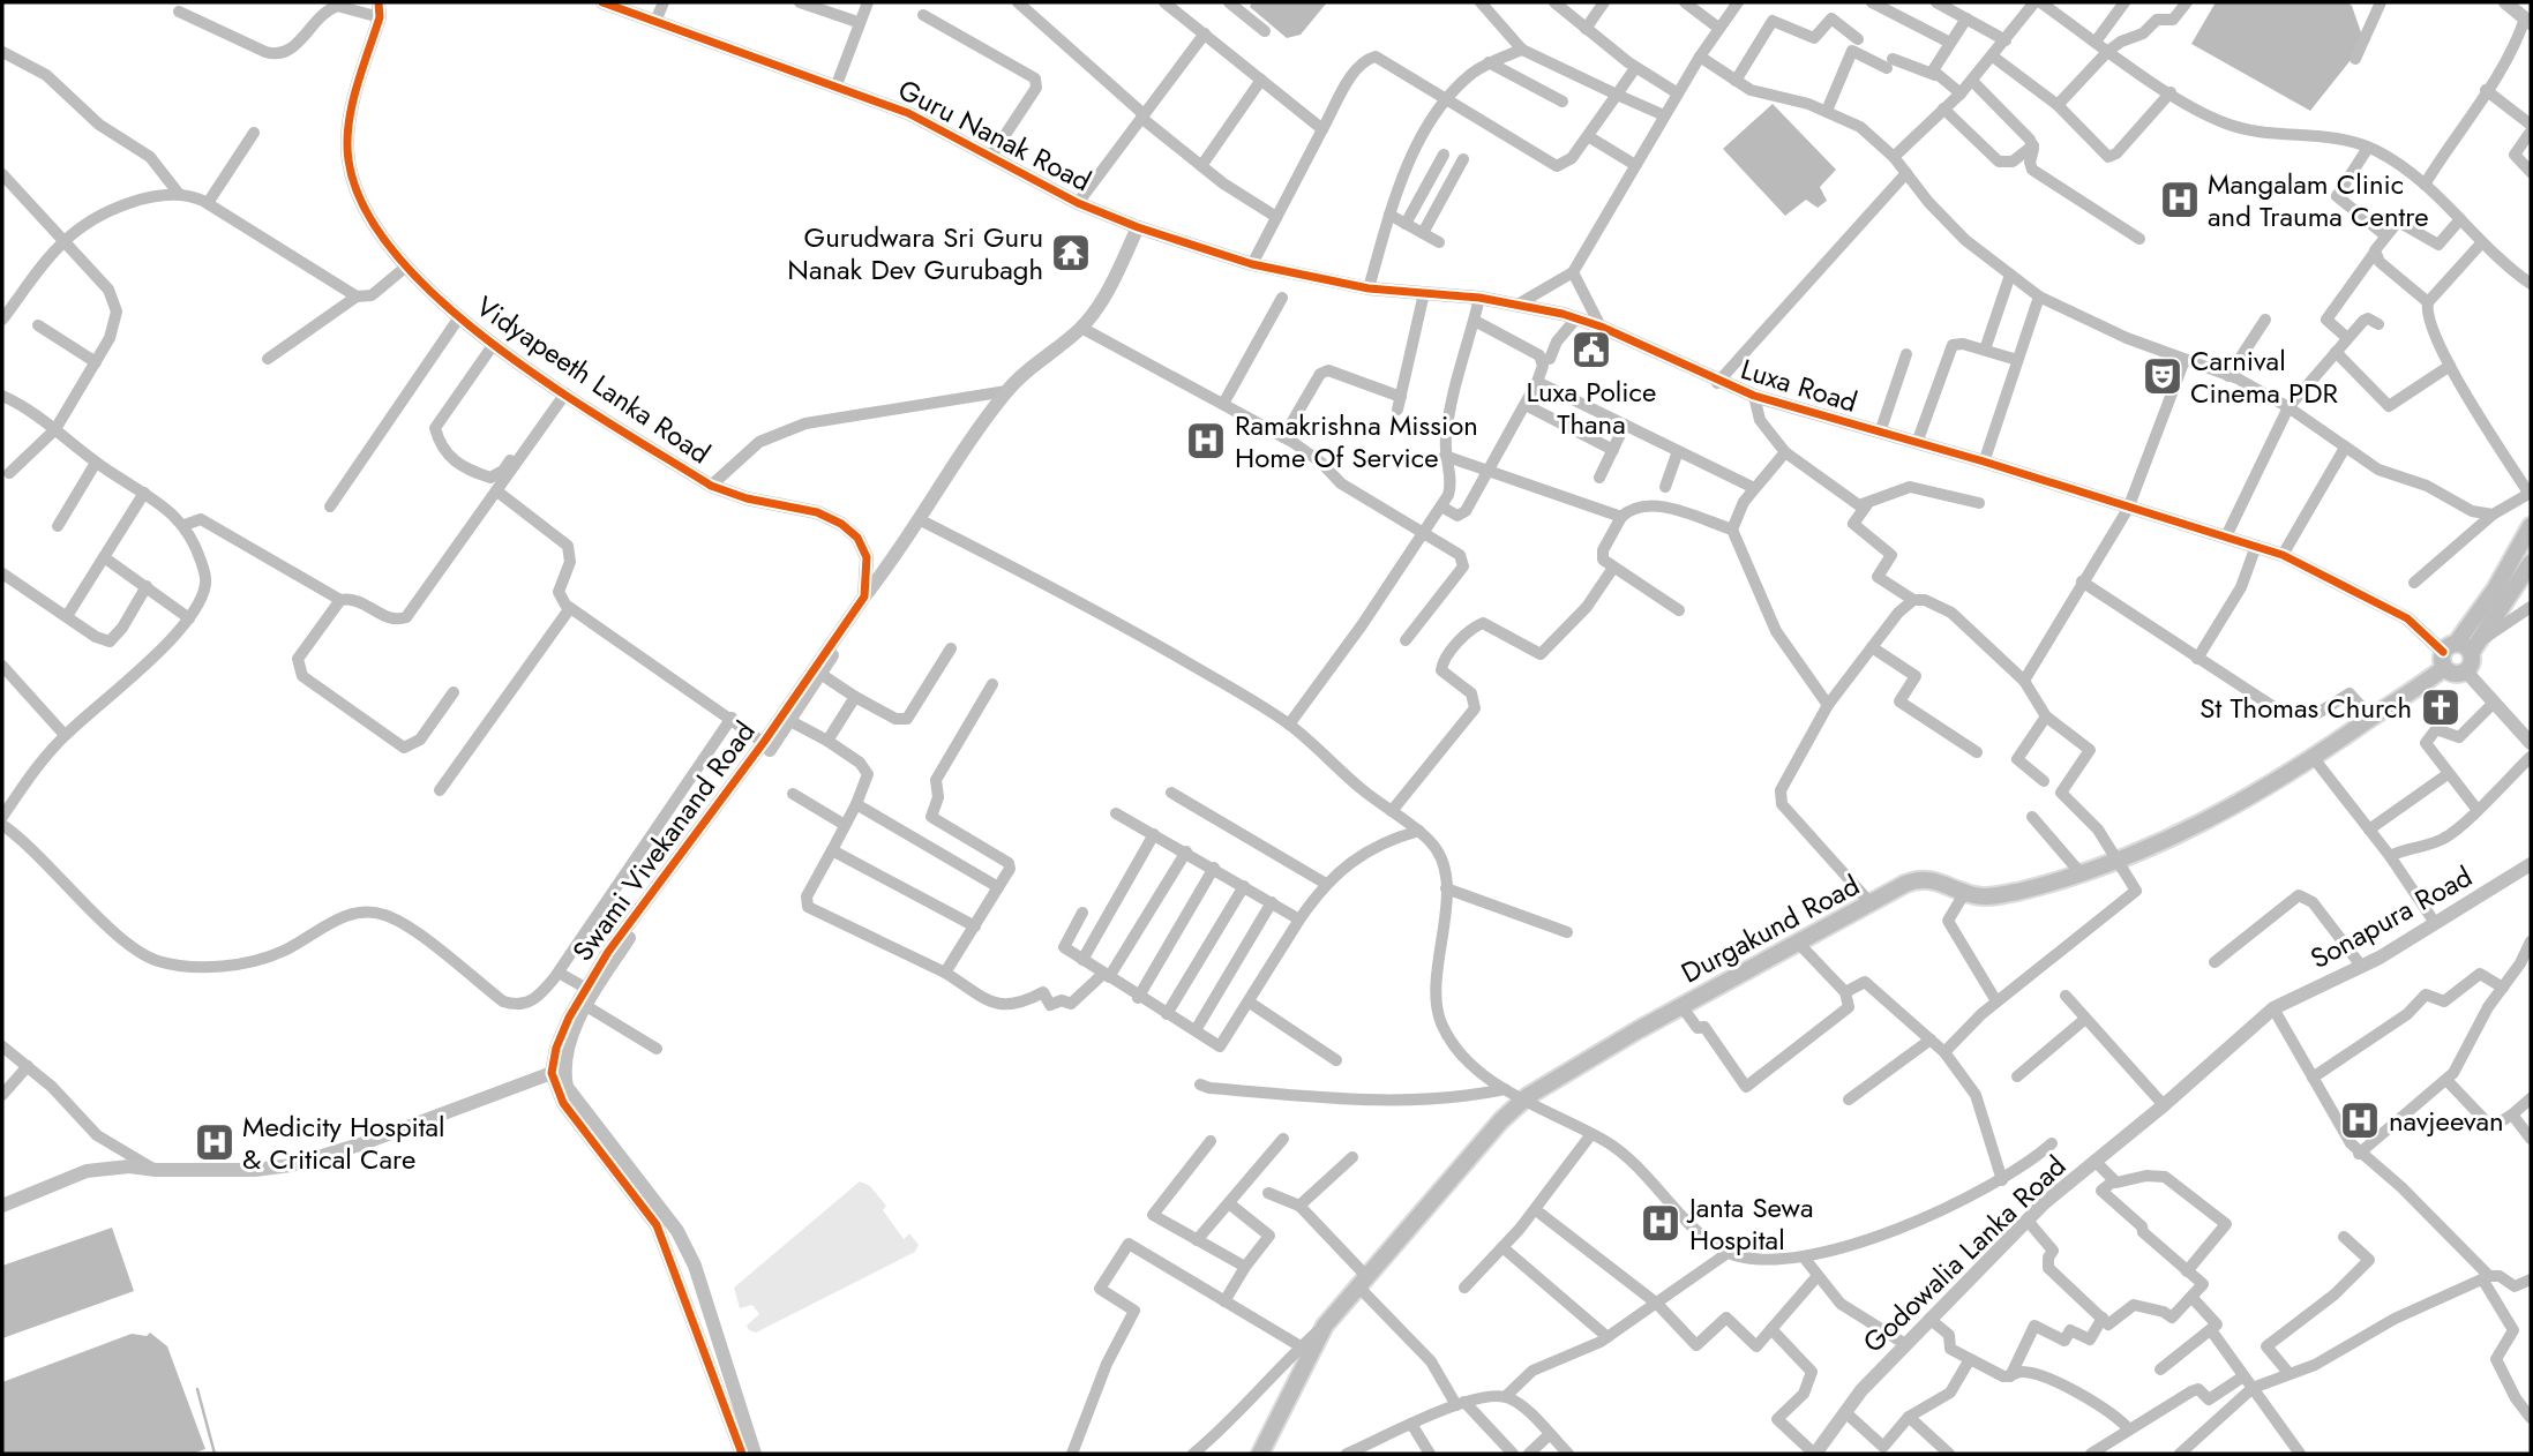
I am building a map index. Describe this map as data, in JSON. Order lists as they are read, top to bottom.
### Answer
{
  "streets": {
    "main road": ["Durgakund Road"],
    "street": [
      "Guru Nanak Road",
      "Vidyapeeth Lanka Road",
      "Luxa Road",
      "Swami Vivekanand Road",
      "Sonapura Road",
      "Godowalia Lanka Road"
    ]
  },
  "crossings": [
    ["Guru Nanak Road", "Luxa Road"],
    ["Vidyapeeth Lanka Road", "Swami Vivekanand Road"],
    ["Luxa Road", "Durgakund Road"],
    ["Sonapura Road", "Godowalia Lanka Road"]
  ],
  "places": {
    "hospital": [
      "Mangalam Clinic and Trauma Centre",
      "Ramakrishna Mission Home Of Service",
      "navjeevan",
      "Medicity Hospital & Critical Care",
      "Janta Sewa Hospital"
    ],
    "temple": ["Gurudwara Sri Guru Nanak Dev Gurubagh"],
    "public building": ["Luxa Police Thana"],
    "theatre": ["Carnival Cinema PDR"],
    "church": ["St Thomas Church"]
  }
}
